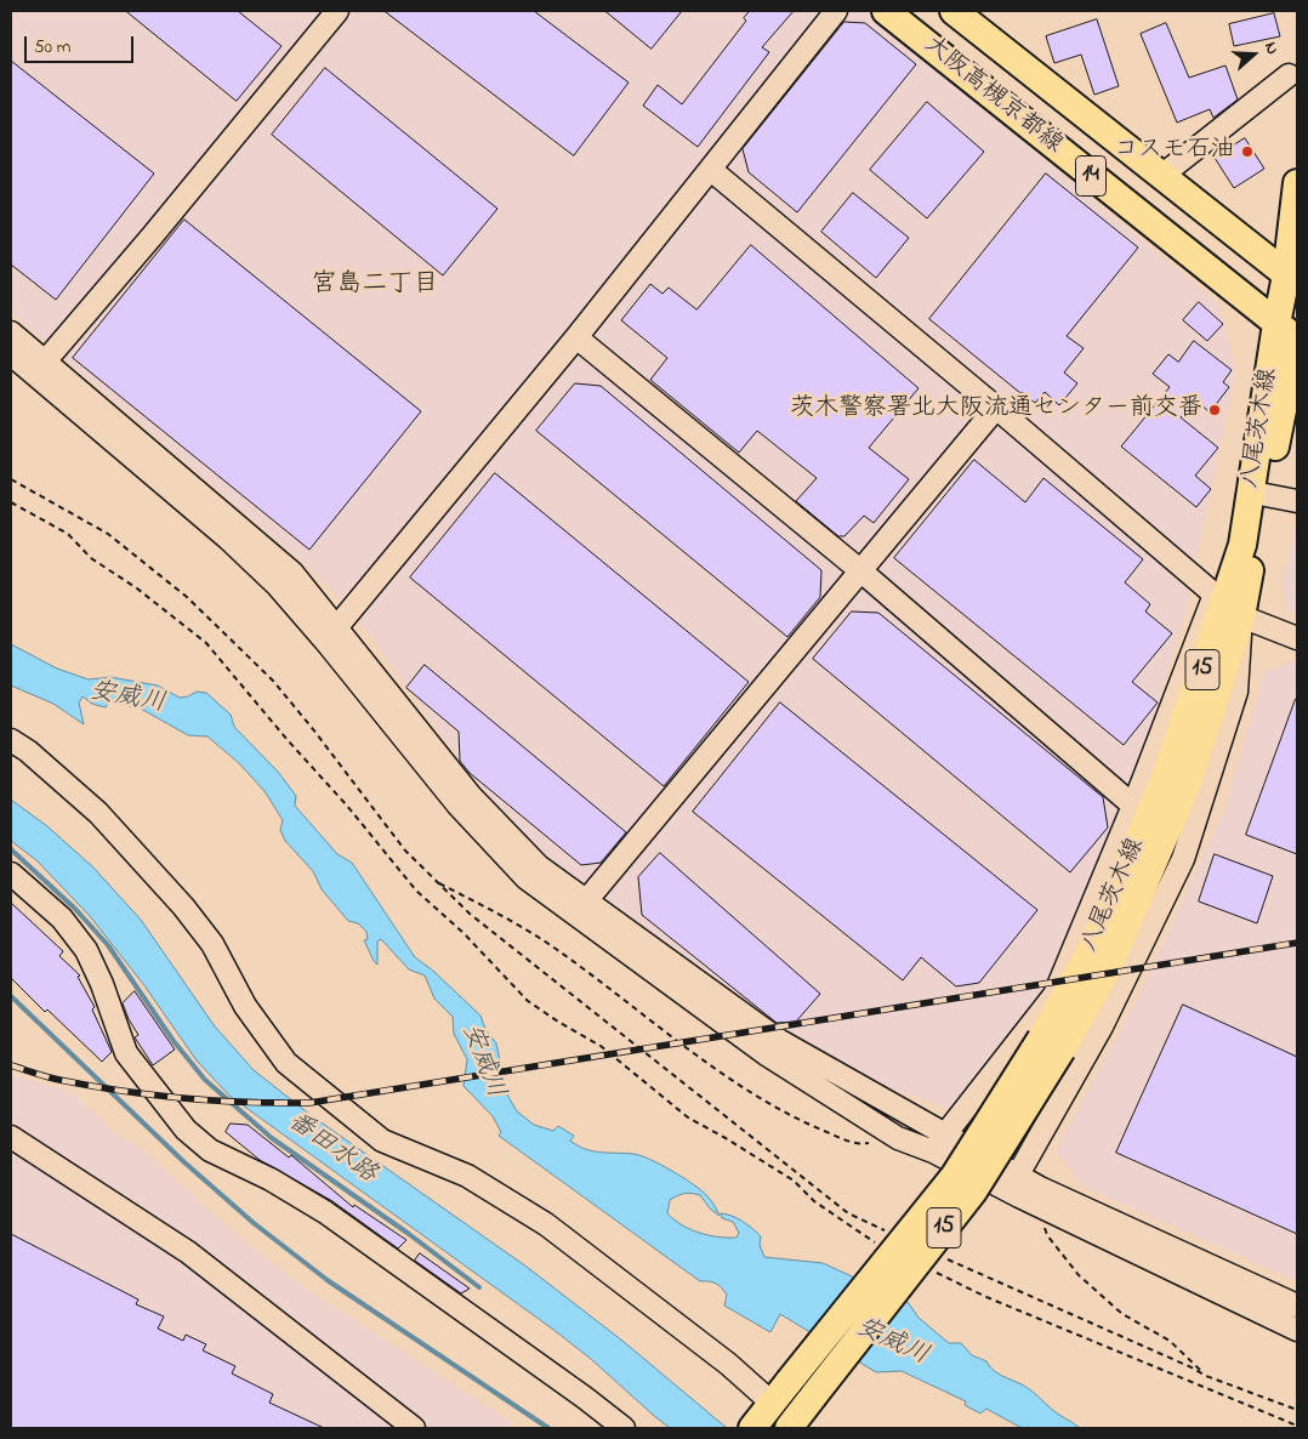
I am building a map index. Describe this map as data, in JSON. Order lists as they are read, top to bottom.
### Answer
{
  "streets": {
    "main road": [
      "大阪高槻京都線",
      "14",
      "八尾茨木線",
      "15"
    ]
  },
  "crossings": [
    ["大阪高槻京都線", "八尾茨木線"]
  ],
  "districts": ["宮島二丁目"],
  "water": ["安威川", "番田水路"],
  "places": ["コスモ石油", "茨木警察署北大阪流通センター前交番"],
  "scale_bar": "50 m",
  "north": "right"
}
